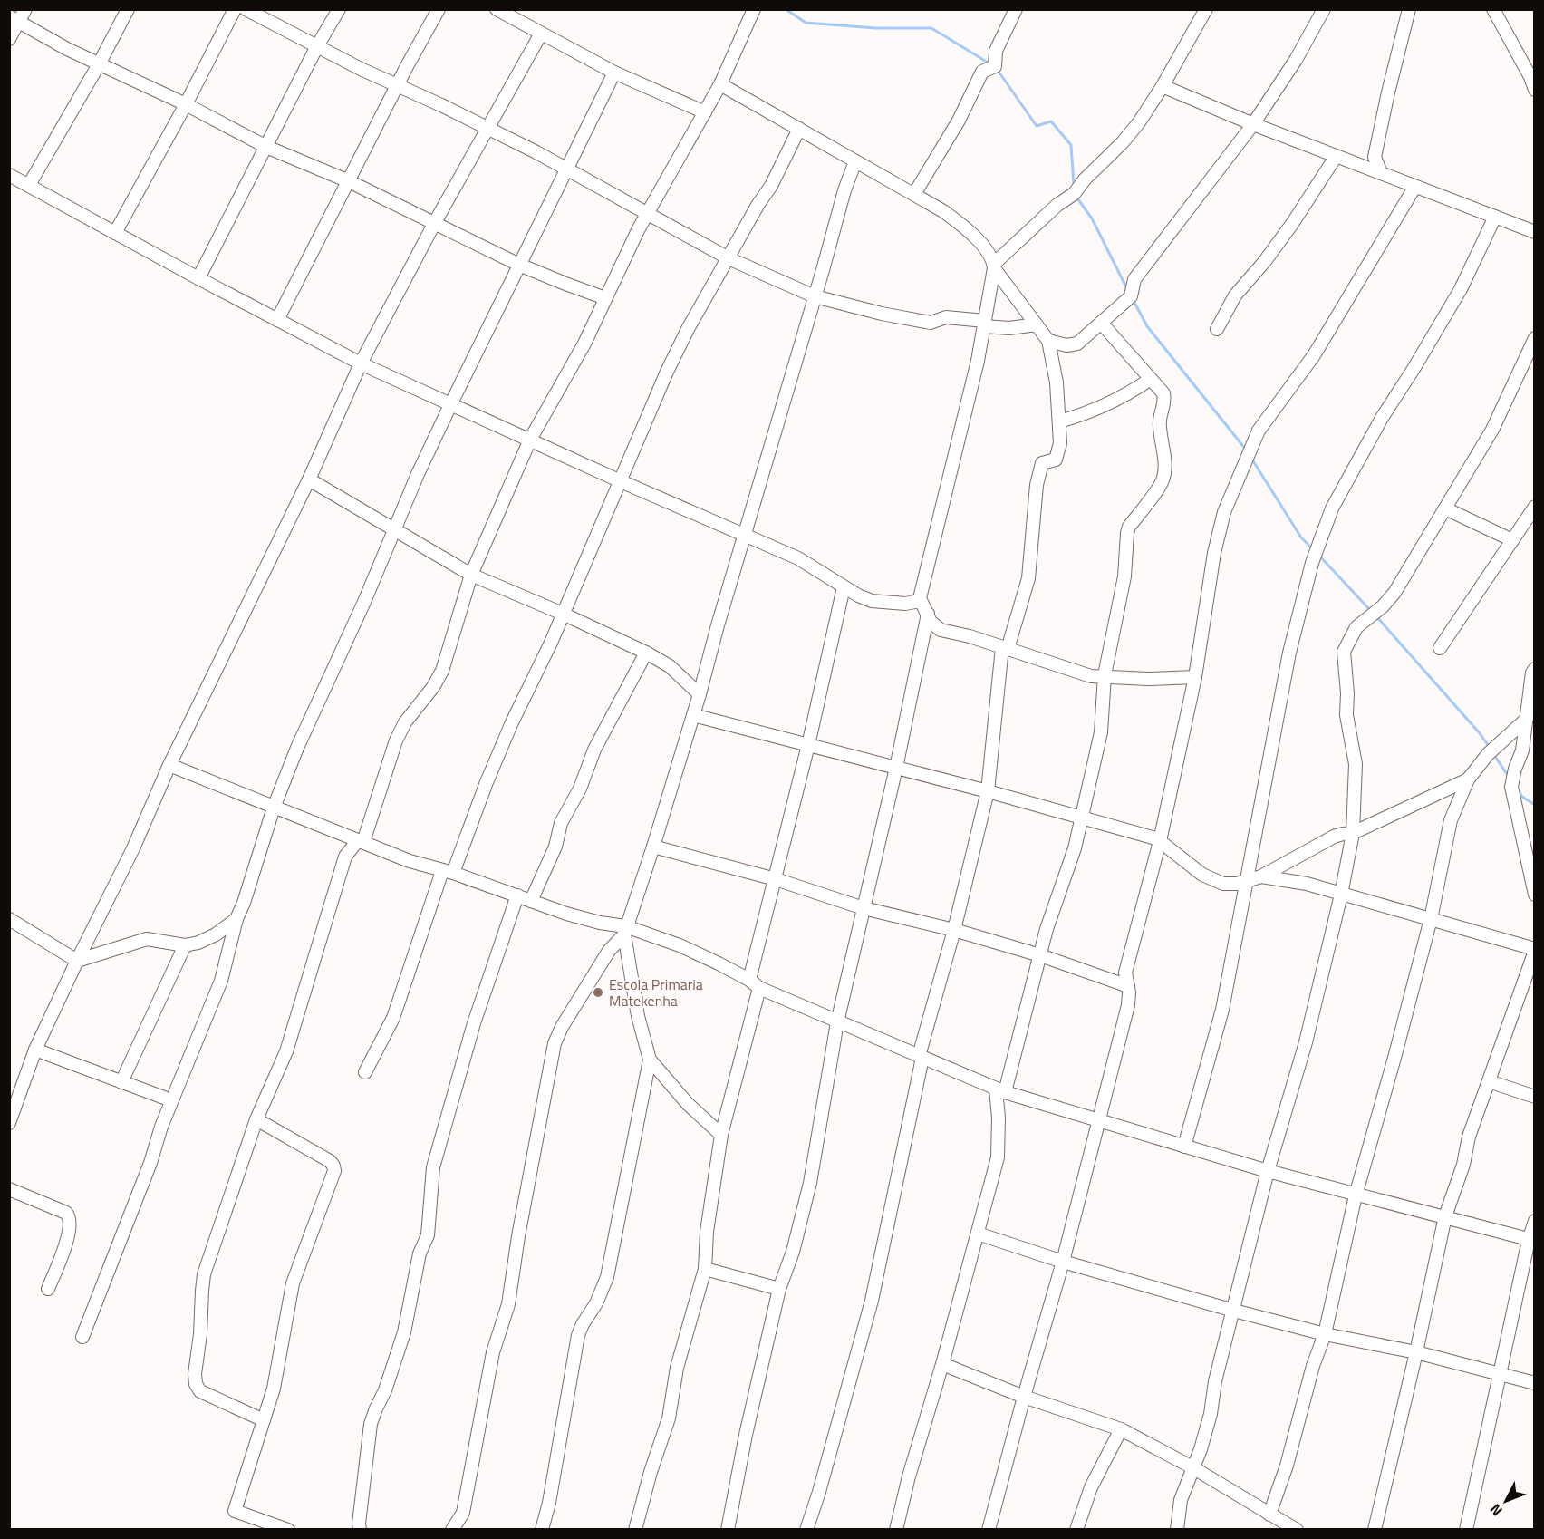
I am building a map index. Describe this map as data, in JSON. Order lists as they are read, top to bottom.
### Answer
{
  "places": ["Escola Primaria Matekenha"],
  "north": "bottom left"
}
